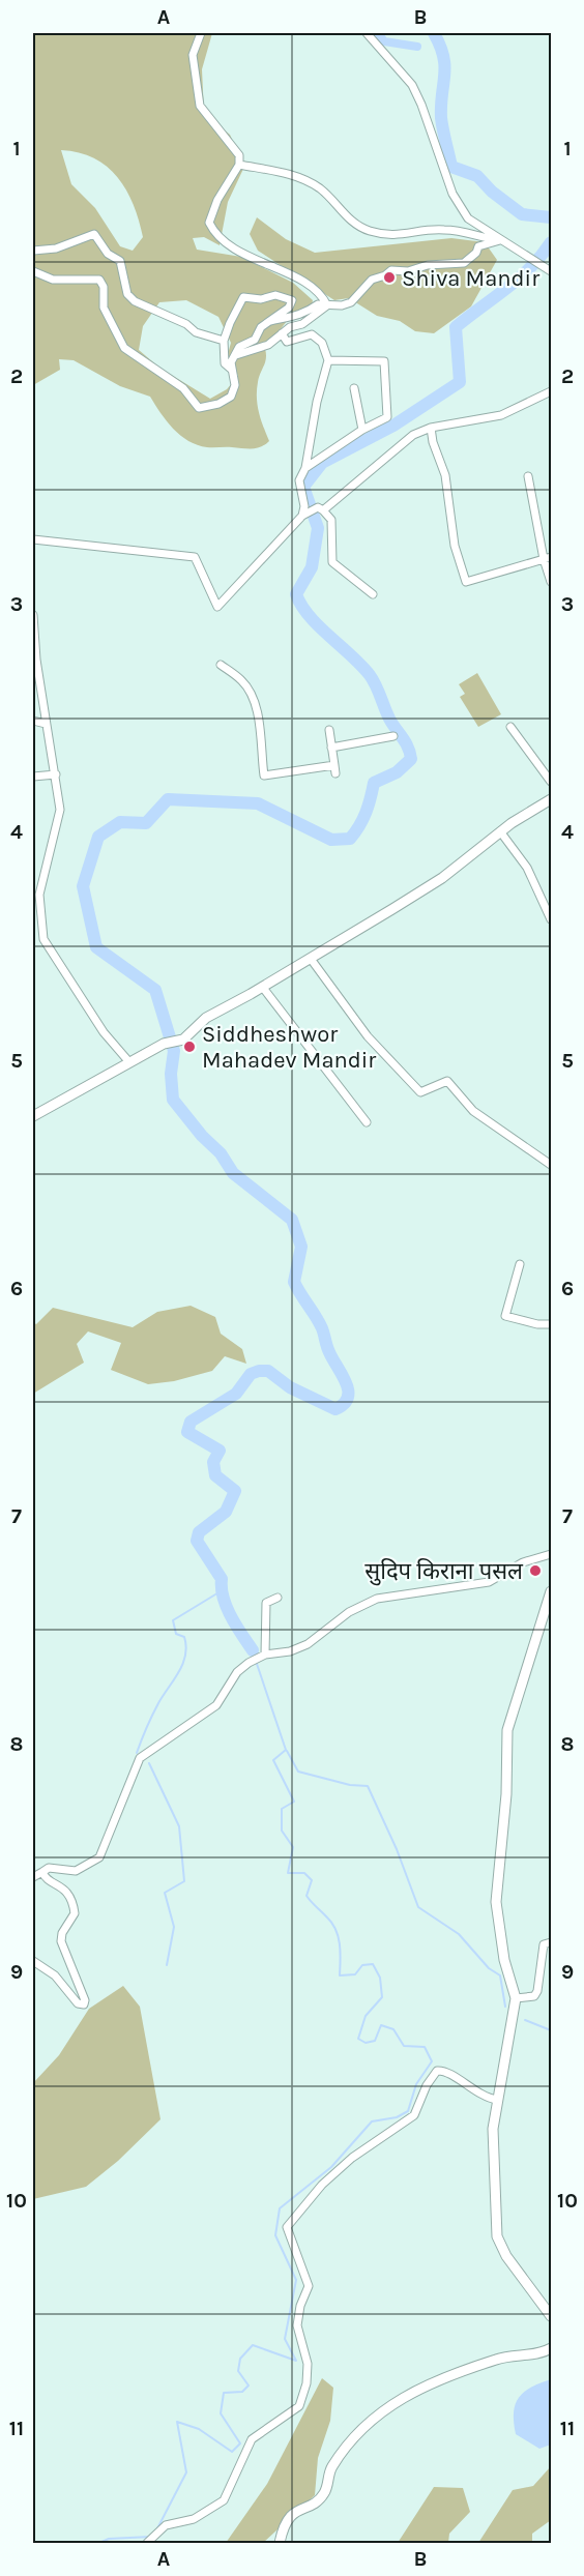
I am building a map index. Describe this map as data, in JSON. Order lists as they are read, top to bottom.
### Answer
{
  "places": ["Shiva Mandir", "Siddheshwor Mahadev Mandir", "सुदिप किराना पसल"],
  "grid": {
    "columns": ["A", "B"],
    "rows": [
      "1",
      "2",
      "3",
      "4",
      "5",
      "6",
      "7",
      "8",
      "9",
      "10",
      "11"
    ]
  }
}
